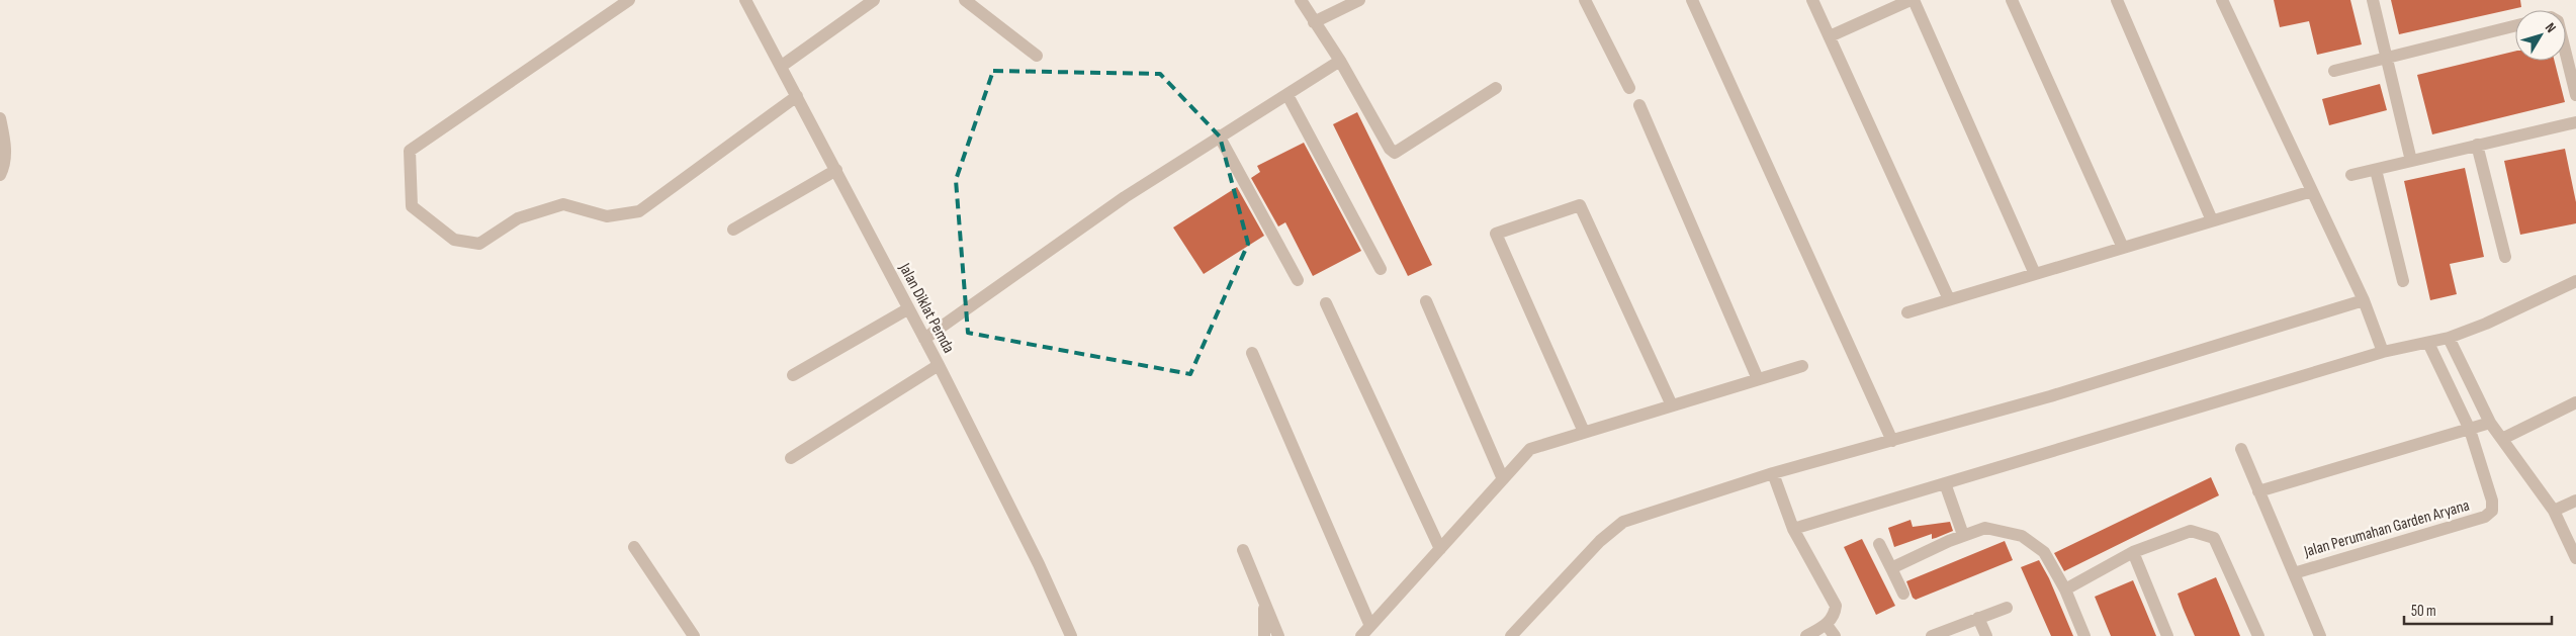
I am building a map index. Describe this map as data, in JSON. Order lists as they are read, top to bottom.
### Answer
{
  "streets": {
    "street": ["Jalan Diklat Pemda", "Jalan Perumahan Garden Aryana"]
  },
  "scale_bar": "50 m",
  "north": "top right"
}
